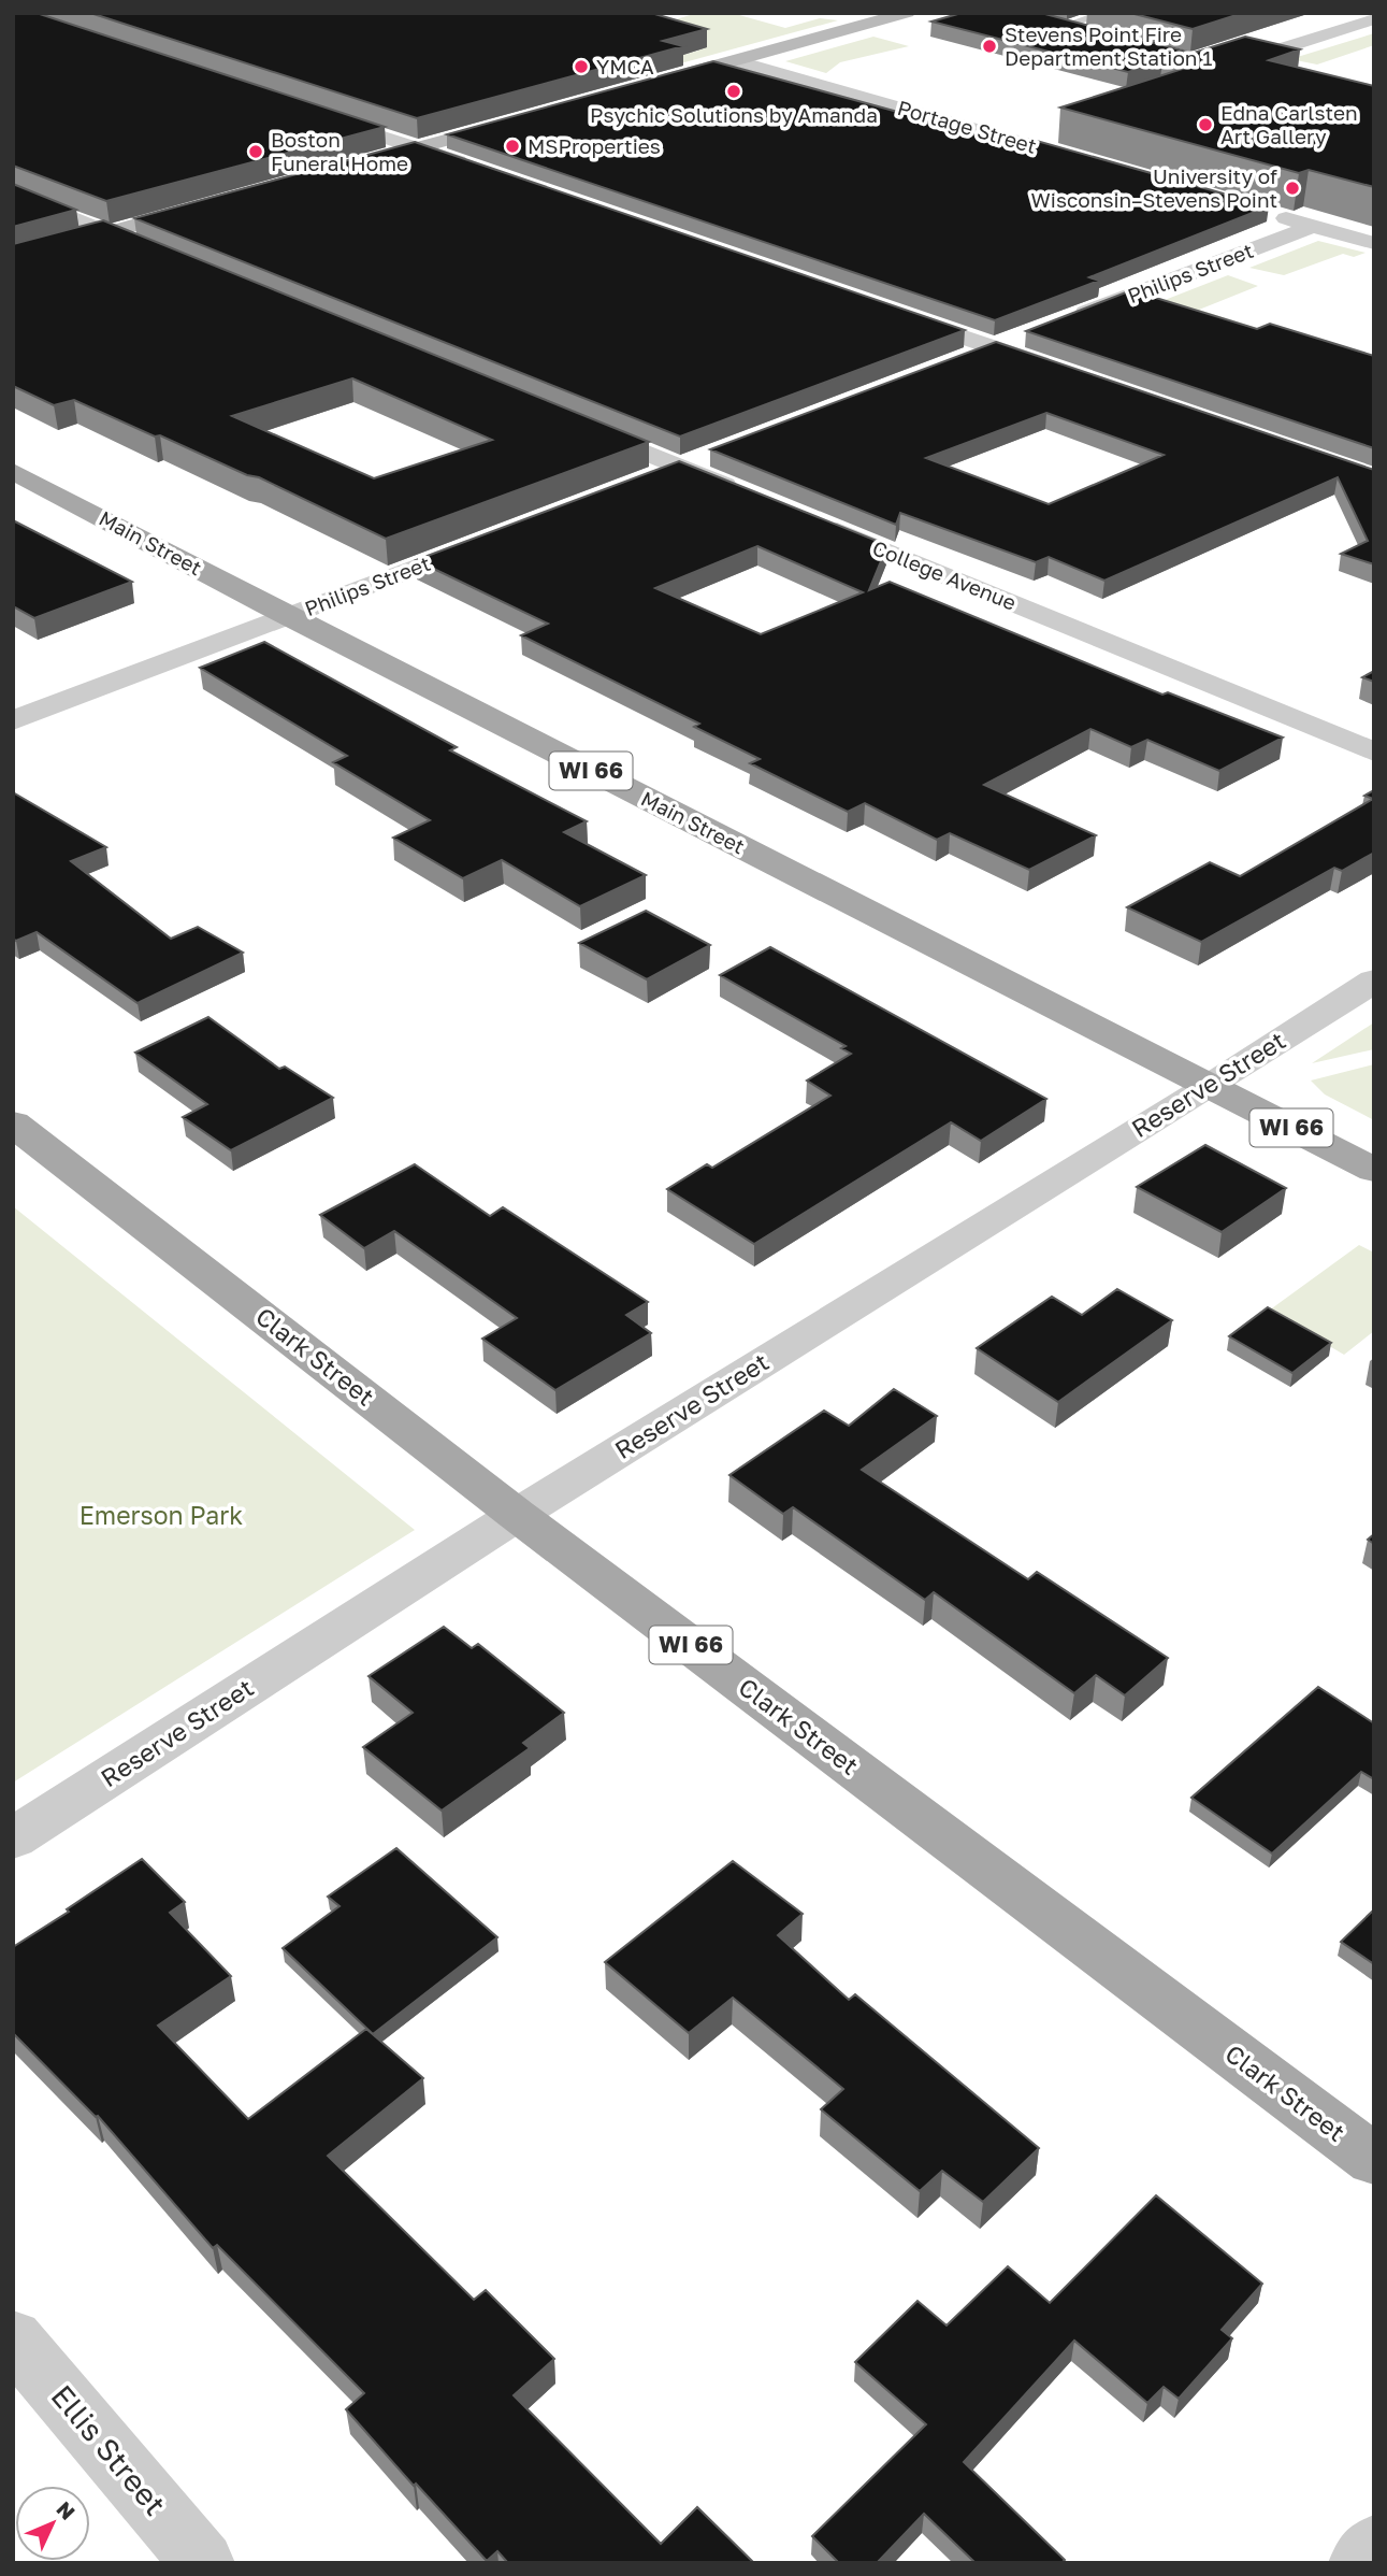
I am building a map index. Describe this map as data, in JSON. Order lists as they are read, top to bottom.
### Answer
{
  "streets": {
    "main road": ["Main Street", "WI 66", "Clark Street"],
    "street": [
      "Portage Street",
      "Philips Street",
      "College Avenue",
      "Reserve Street",
      "Ellis Street"
    ]
  },
  "crossings": [
    ["Philips Street", "Main Street"],
    ["Main Street", "Reserve Street"],
    ["Reserve Street", "Clark Street"]
  ],
  "parks": ["Emerson Park"],
  "places": [
    "Stevens Point Fire Department Station 1",
    "YMCA",
    "Psychic Solutions by Amanda",
    "Edna Carlsten Art Gallery",
    "MSProperties",
    "Boston Funeral Home",
    "University of Wisconsin–Stevens Point"
  ],
  "north": "top right"
}
